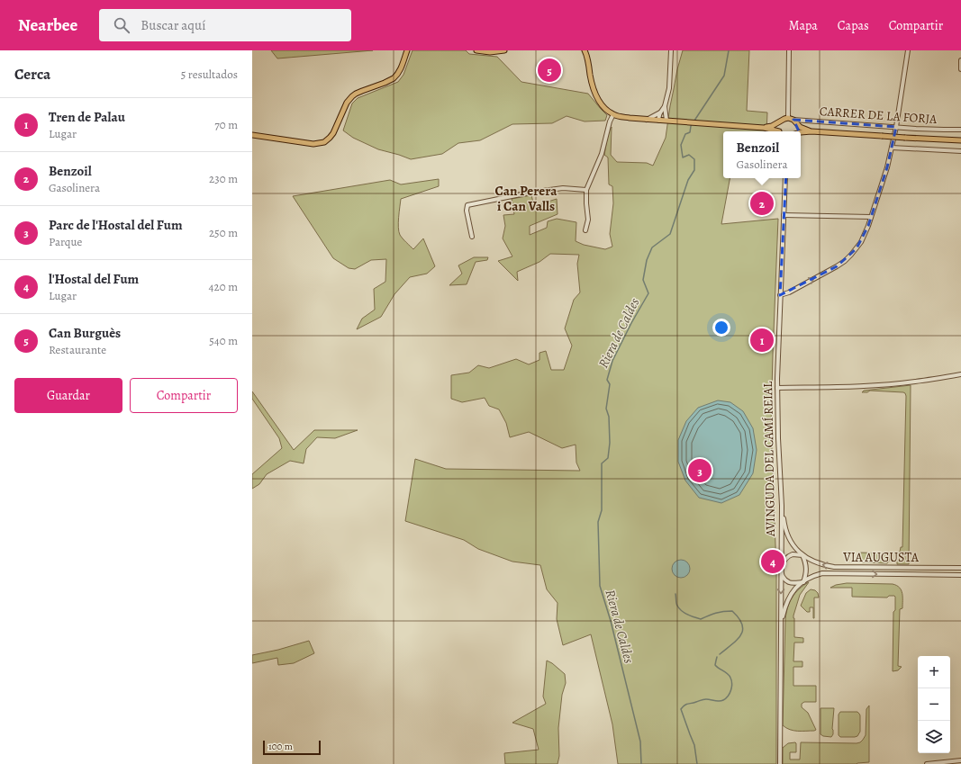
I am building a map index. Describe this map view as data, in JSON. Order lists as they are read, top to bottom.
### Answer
{
  "streets": {
    "street": ["CARRER DE LA FORJA", "AVINGUDA DEL CAMÍ REIAL", "VIA AUGUSTA"]
  },
  "crossings": [
    ["AVINGUDA DEL CAMÍ REIAL", "VIA AUGUSTA"]
  ],
  "districts": ["Can Perera i Can Valls"],
  "water": ["Riera de Caldes"],
  "scale_bar": "100 m",
  "page": {
    "header": "Nearbee",
    "search": "Buscar aquí",
    "nav": ["Mapa", "Capas", "Compartir"],
    "heading": ["Cerca", "5 resultados"],
    "pins": [
      "5",
      "2",
      "1",
      "3",
      "4"
    ],
    "list": [
      {
        "mark": "1",
        "name": "Tren de Palau",
        "note": "Lugar",
        "value": "70 m"
      },
      {
        "mark": "2",
        "name": "Benzoil",
        "note": "Gasolinera",
        "value": "230 m"
      },
      {
        "mark": "3",
        "name": "Parc de l'Hostal del Fum",
        "note": "Parque",
        "value": "250 m"
      },
      {
        "mark": "4",
        "name": "l'Hostal del Fum",
        "note": "Lugar",
        "value": "420 m"
      },
      {
        "mark": "5",
        "name": "Can Burguès",
        "note": "Restaurante",
        "value": "540 m"
      }
    ],
    "popup": ["Benzoil", "Gasolinera"],
    "buttons": ["Guardar", "Compartir"],
    "map_buttons": ["+", "−"],
    "scale": "100 m"
  }
}
